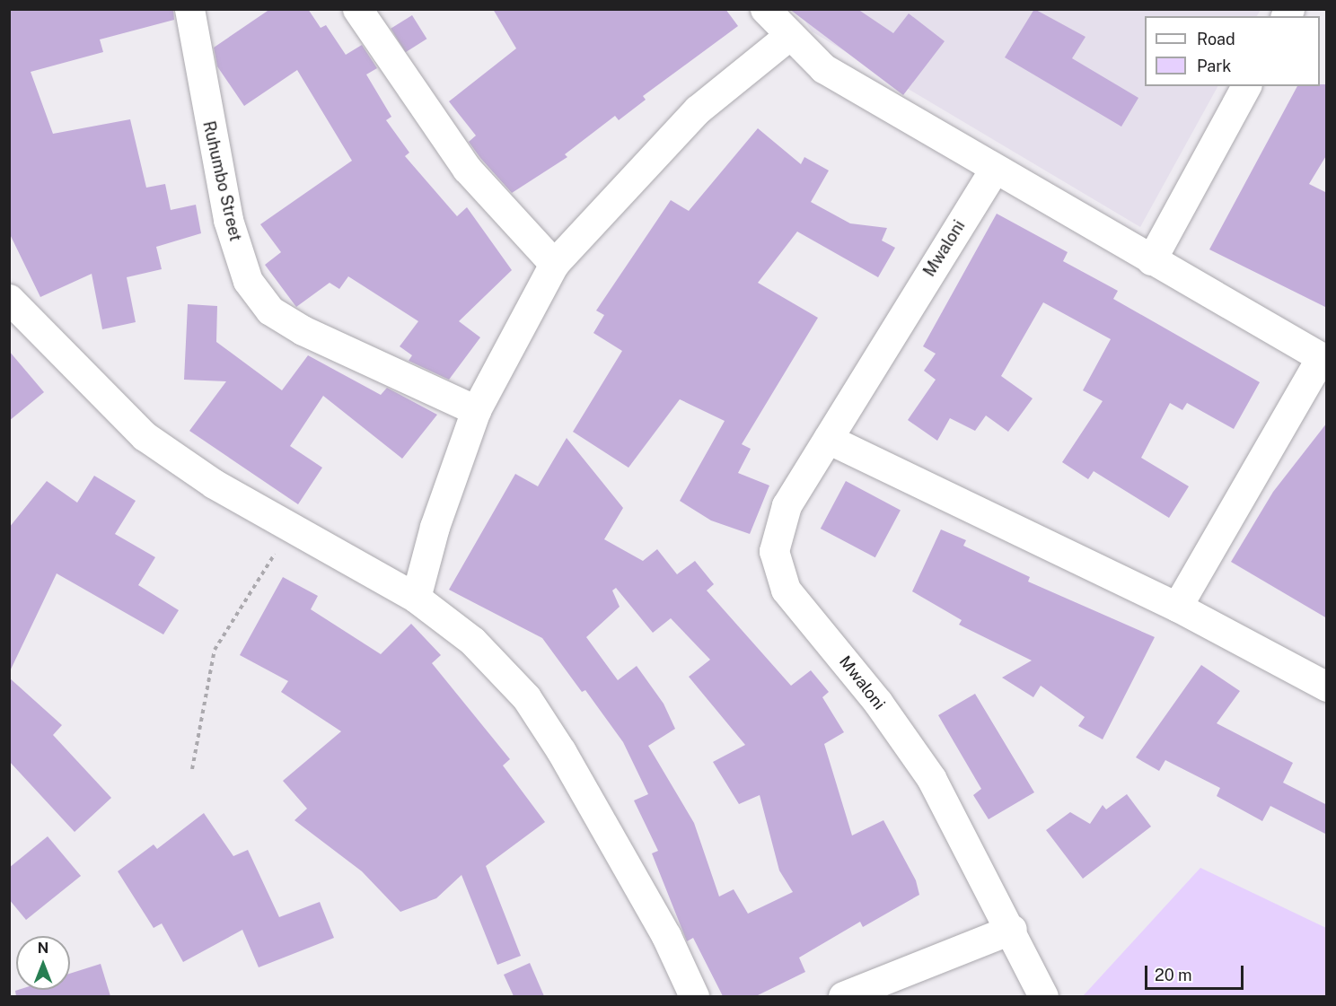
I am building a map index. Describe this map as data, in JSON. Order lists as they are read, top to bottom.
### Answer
{
  "streets": {
    "street": ["Ruhumbo Street", "Mwaloni"]
  },
  "legend": ["Road", "Park"],
  "scale_bar": "20 m",
  "north": "top"
}
